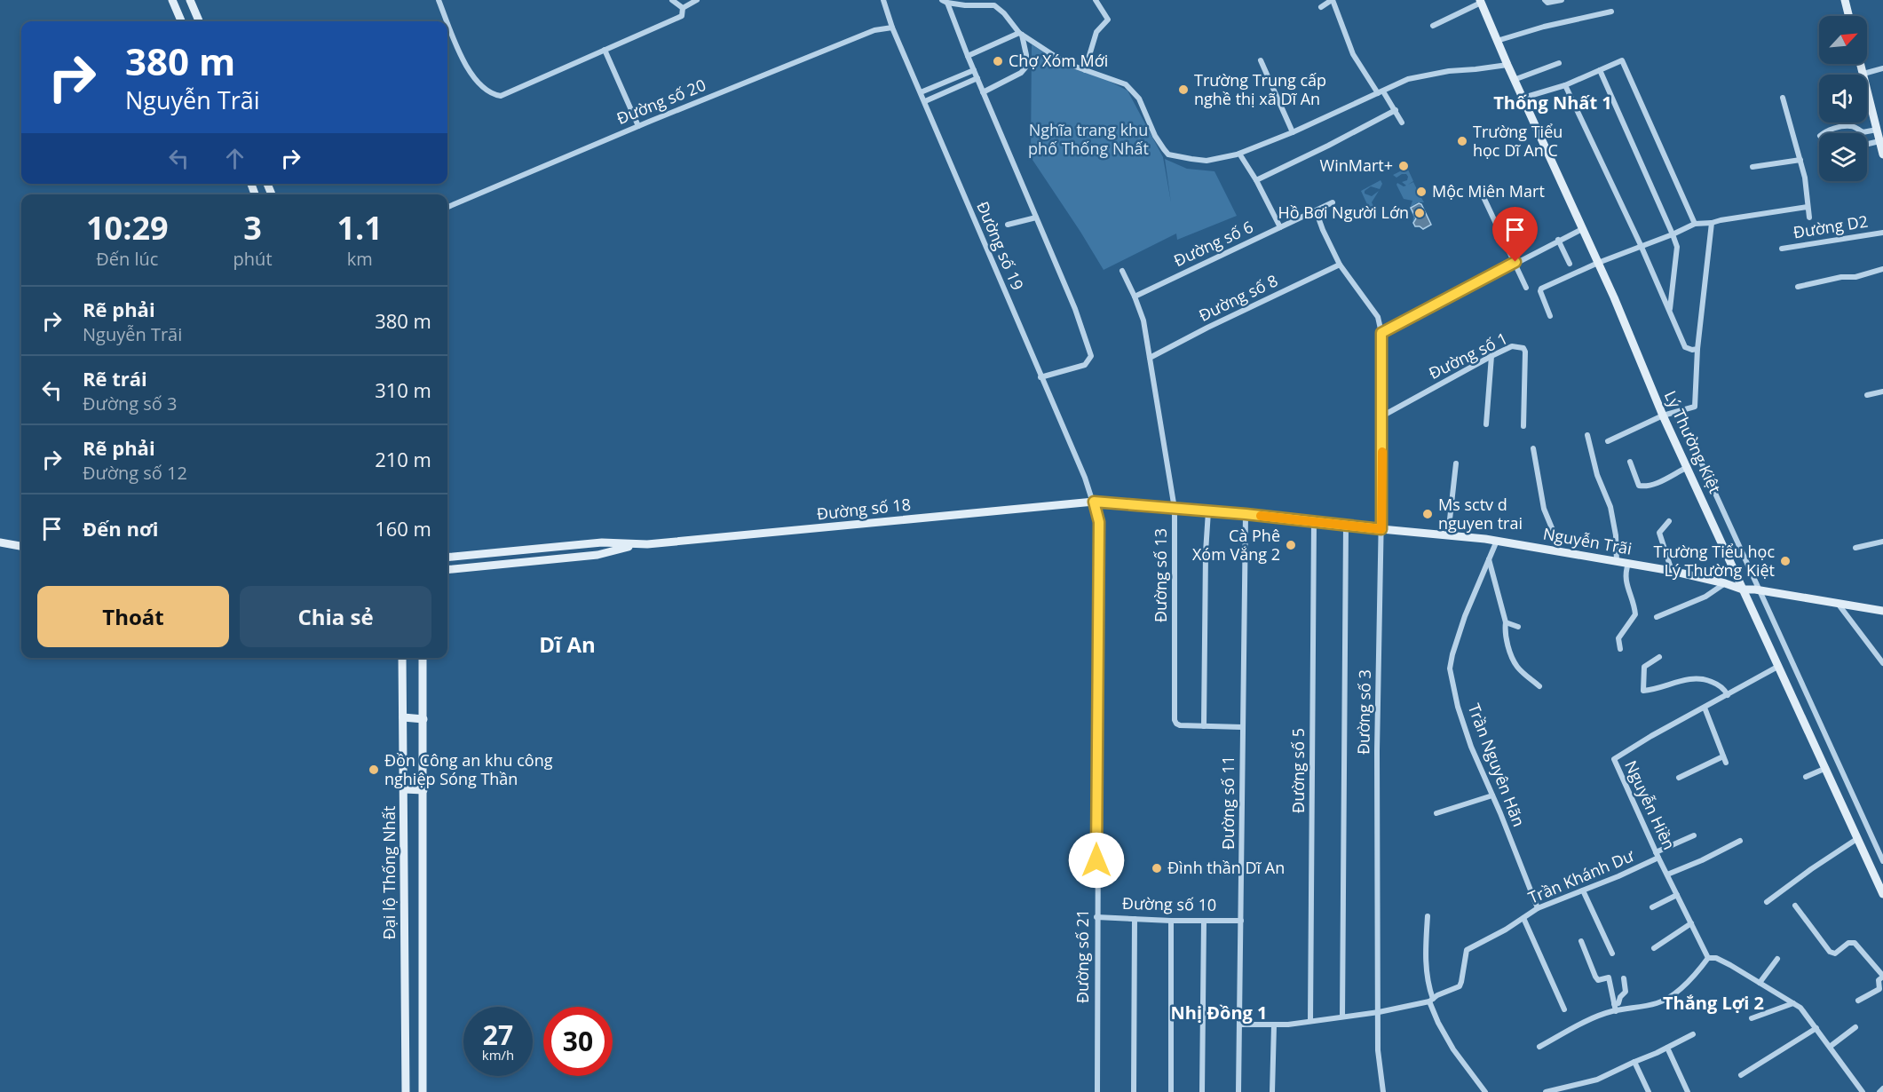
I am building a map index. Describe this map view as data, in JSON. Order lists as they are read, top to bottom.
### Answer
{
  "streets": {
    "street": [
      "Đường số 20",
      "Đường D2",
      "Đường số 6",
      "Đường số 19",
      "Đường số 8",
      "Đường số 1",
      "Lý Thường Kiệt",
      "Đường số 18",
      "Nguyễn Trãi",
      "Đường số 13",
      "Đường số 3",
      "Trần Nguyên Hãn",
      "Đường số 5",
      "Đường số 11",
      "Nguyễn Hiền",
      "Đại lộ Thống Nhất",
      "Trần Khánh Dư",
      "Đường số 10",
      "Đường số 21"
    ]
  },
  "crossings": [
    ["Đường số 20", "Đường số 19"],
    ["Đường số 6", "Đường số 13"],
    ["Đường số 19", "Đường số 18"],
    ["Đường số 19", "Nguyễn Trãi"],
    ["Đường số 19", "Đường số 21"],
    ["Đường số 8", "Đường số 13"],
    ["Đường số 1", "Đường số 3"],
    ["Lý Thường Kiệt", "Nguyễn Trãi"],
    ["Lý Thường Kiệt", "Nguyễn Hiền"],
    ["Đường số 18", "Nguyễn Trãi"],
    ["Đường số 18", "Đường số 21"],
    ["Nguyễn Trãi", "Đường số 13"],
    ["Nguyễn Trãi", "Đường số 3"],
    ["Nguyễn Trãi", "Trần Nguyên Hãn"],
    ["Nguyễn Trãi", "Đường số 5"],
    ["Nguyễn Trãi", "Đường số 11"],
    ["Nguyễn Trãi", "Đường số 21"],
    ["Đường số 13", "Đường số 11"],
    ["Trần Nguyên Hãn", "Trần Khánh Dư"],
    ["Đường số 11", "Đường số 10"],
    ["Nguyễn Hiền", "Trần Khánh Dư"],
    ["Đường số 10", "Đường số 21"]
  ],
  "districts": [
    "Thống Nhất 1",
    "Dĩ An",
    "Thắng Lợi 2",
    "Nhị Đồng 1"
  ],
  "parks": ["Nghĩa trang khu phố Thống Nhất"],
  "places": [
    "Chợ Xóm Mới",
    "Trường Trung cấp nghề thị xã Dĩ An",
    "Trường Tiểu học Dĩ An C",
    "WinMart+",
    "Mộc Miên Mart",
    "Hồ Bơi Người Lớn",
    "Ms sctv d nguyen trai",
    "Cà Phê Xóm Vắng 2",
    "Trường Tiểu học Lý Thường Kiệt",
    "Đồn Công an khu công nghiệp Sóng Thần",
    "Đình thần Dĩ An"
  ],
  "north": "top right",
  "page": {
    "turn": ["380 m", "Nguyễn Trãi"],
    "eta": [
      "10:29",
      "Đến lúc",
      "3",
      "phút",
      "1.1",
      "km"
    ],
    "list": [
      {
        "name": "Rẽ phải",
        "note": "Nguyễn Trãi",
        "value": "380 m"
      },
      {
        "name": "Rẽ trái",
        "note": "Đường số 3",
        "value": "310 m"
      },
      {
        "name": "Rẽ phải",
        "note": "Đường số 12",
        "value": "210 m"
      },
      {
        "name": "Đến nơi",
        "value": "160 m"
      }
    ],
    "buttons": ["Thoát", "Chia sẻ"],
    "speed": "27 km/h",
    "limit": "30"
  }
}
